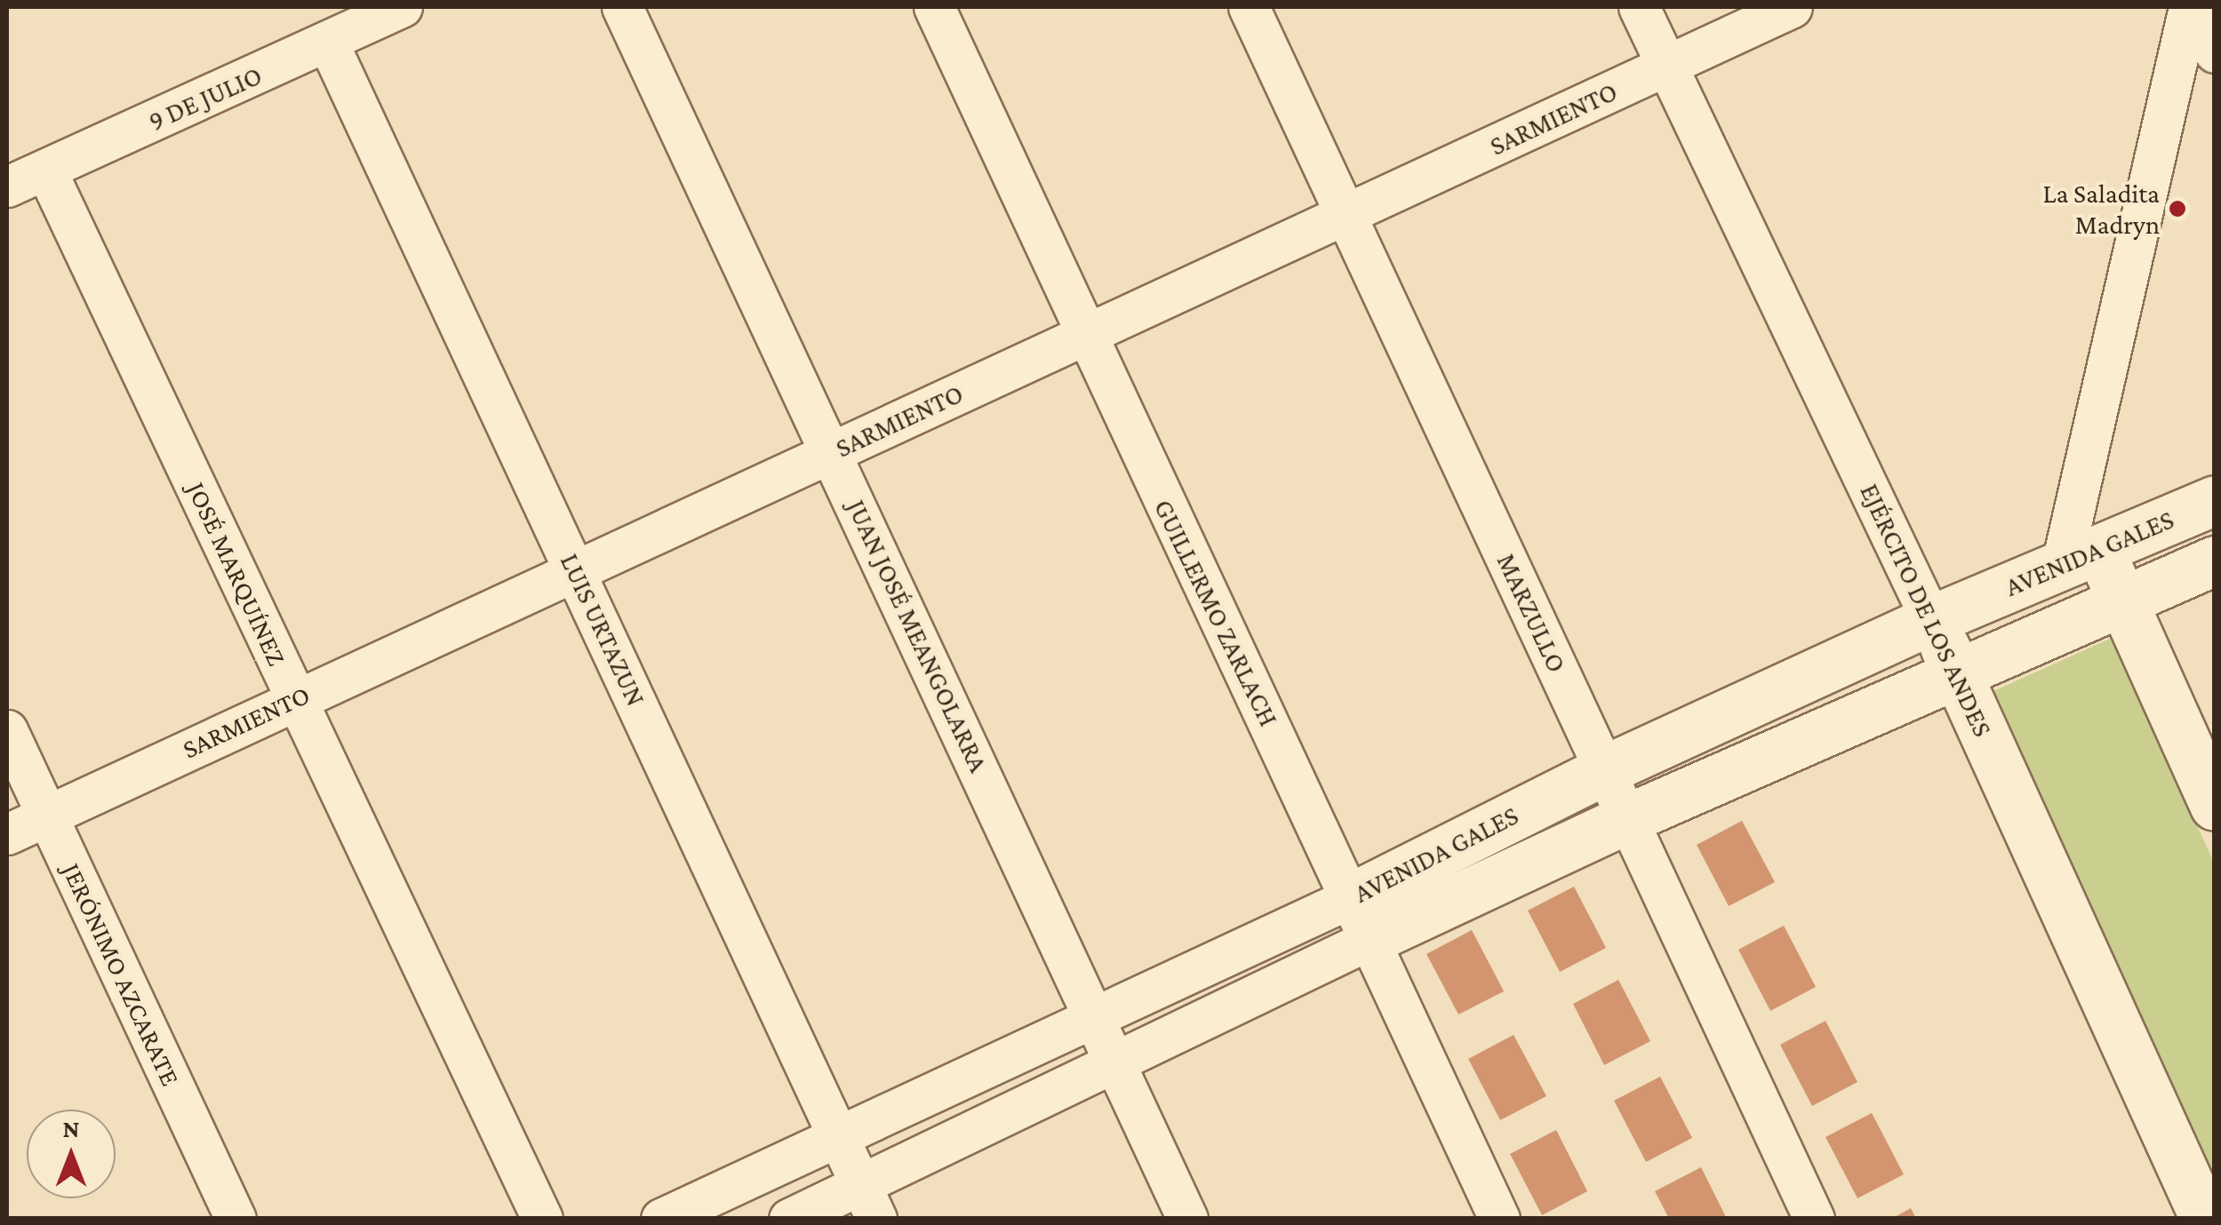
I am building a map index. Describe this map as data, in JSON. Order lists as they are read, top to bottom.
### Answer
{
  "streets": {
    "street": [
      "9 DE JULIO",
      "SARMIENTO",
      "AVENIDA GALES",
      "JOSÉ MARQUÍNEZ",
      "EJÉRCITO DE LOS ANDES",
      "GUILLERMO ZARLACH",
      "MARZULLO",
      "LUIS URTAZUN",
      "JUAN JOSÉ MEANGOLARRA",
      "JERÓNIMO AZCARATE"
    ]
  },
  "crossings": [
    ["9 DE JULIO", "JOSÉ MARQUÍNEZ"],
    ["9 DE JULIO", "LUIS URTAZUN"],
    ["SARMIENTO", "JOSÉ MARQUÍNEZ"],
    ["SARMIENTO", "EJÉRCITO DE LOS ANDES"],
    ["SARMIENTO", "GUILLERMO ZARLACH"],
    ["SARMIENTO", "MARZULLO"],
    ["SARMIENTO", "LUIS URTAZUN"],
    ["SARMIENTO", "JUAN JOSÉ MEANGOLARRA"],
    ["SARMIENTO", "JERÓNIMO AZCARATE"],
    ["AVENIDA GALES", "EJÉRCITO DE LOS ANDES"],
    ["AVENIDA GALES", "GUILLERMO ZARLACH"],
    ["AVENIDA GALES", "MARZULLO"],
    ["AVENIDA GALES", "LUIS URTAZUN"],
    ["AVENIDA GALES", "JUAN JOSÉ MEANGOLARRA"]
  ],
  "places": ["La Saladita Madryn"],
  "north": "top"
}
